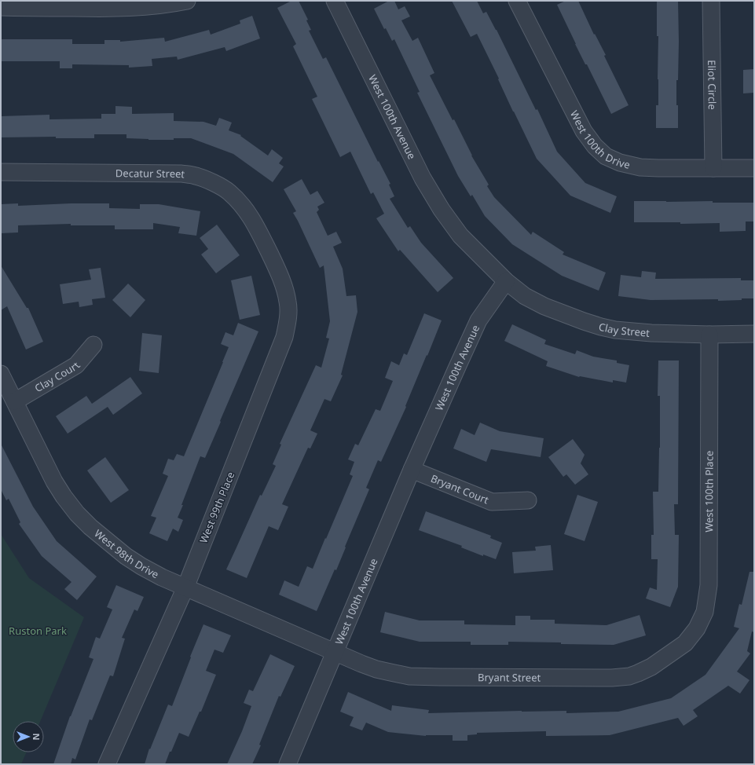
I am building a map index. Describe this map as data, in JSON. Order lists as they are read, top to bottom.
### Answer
{
  "streets": {
    "street": [
      "Eliot Circle",
      "West 100th Avenue",
      "West 100th Drive",
      "Decatur Street",
      "Clay Street",
      "Clay Court",
      "Bryant Court",
      "West 100th Place",
      "West 99th Place",
      "West 98th Drive",
      "Bryant Street"
    ]
  },
  "crossings": [
    ["Eliot Circle", "West 100th Drive"],
    ["West 100th Avenue", "Clay Street"],
    ["West 100th Avenue", "Bryant Court"],
    ["West 100th Avenue", "West 98th Drive"],
    ["West 100th Avenue", "Bryant Street"],
    ["Decatur Street", "West 99th Place"],
    ["Clay Street", "West 100th Place"],
    ["Clay Court", "West 98th Drive"],
    ["West 100th Place", "Bryant Street"],
    ["West 99th Place", "West 98th Drive"],
    ["West 98th Drive", "Bryant Street"]
  ],
  "parks": ["Ruston Park"],
  "north": "right"
}
